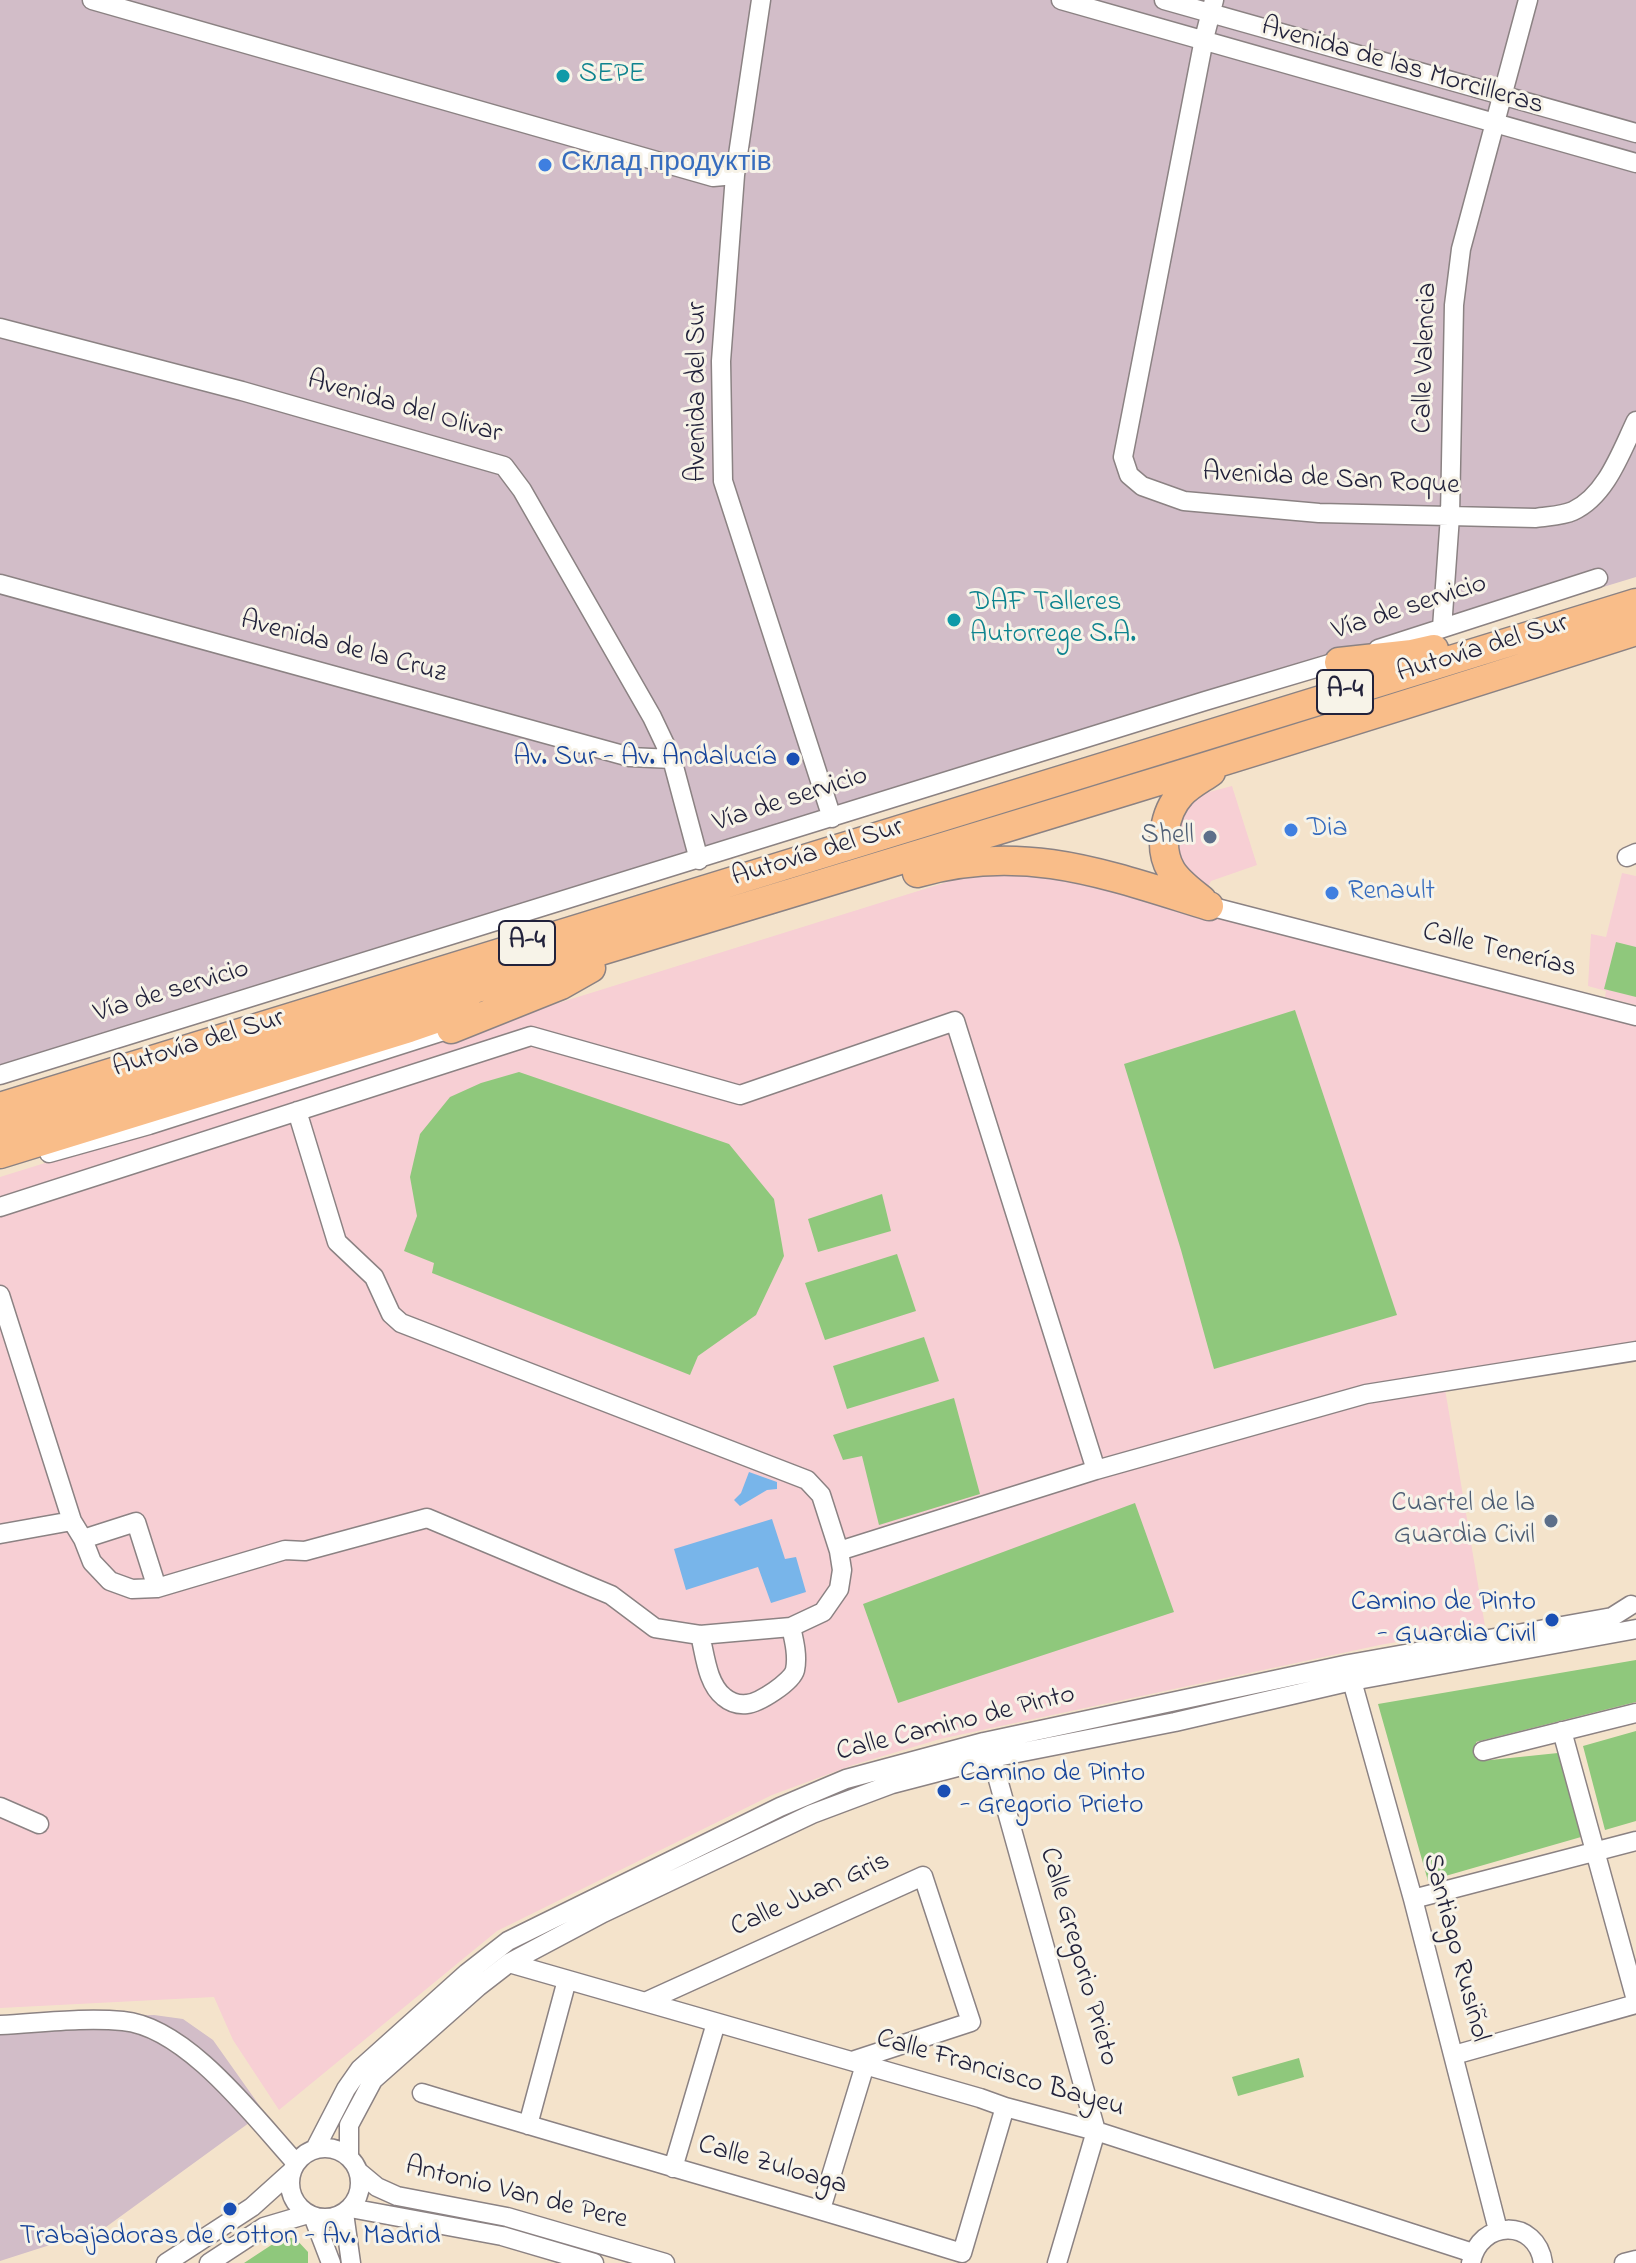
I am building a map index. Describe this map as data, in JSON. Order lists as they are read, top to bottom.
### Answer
{
  "streets": {
    "highway": ["Autovía del Sur", "A-4"],
    "street": [
      "Avenida de las Morcilleras",
      "Calle Valencia",
      "Avenida del Sur",
      "Avenida del Olivar",
      "Avenida de San Roque",
      "Vía de servicio",
      "Avenida de la Cruz",
      "Calle Tenerías",
      "Calle Camino de Pinto",
      "Calle Juan Gris",
      "Santiago Rusiñol",
      "Calle Gregorio Prieto",
      "Calle Francisco Bayeu",
      "Calle Zuloaga",
      "Antonio Van de Pere"
    ]
  },
  "crossings": [
    ["Avenida de las Morcilleras", "Calle Valencia"],
    ["Avenida de las Morcilleras", "Avenida de San Roque"],
    ["Calle Valencia", "Avenida de San Roque"],
    ["Calle Valencia", "Vía de servicio"],
    ["Avenida del Sur", "Vía de servicio"],
    ["Avenida del Olivar", "Vía de servicio"],
    ["Avenida del Olivar", "Avenida de la Cruz"],
    ["Calle Camino de Pinto", "Santiago Rusiñol"],
    ["Calle Camino de Pinto", "Calle Gregorio Prieto"],
    ["Calle Camino de Pinto", "Calle Francisco Bayeu"],
    ["Calle Camino de Pinto", "Antonio Van de Pere"],
    ["Calle Juan Gris", "Calle Francisco Bayeu"],
    ["Calle Gregorio Prieto", "Calle Francisco Bayeu"],
    ["Calle Francisco Bayeu", "Calle Zuloaga"]
  ],
  "places": [
    "SEPE",
    "Склад продуктів",
    "DAF Talleres Autorrege S.A.",
    "Av. Sur - Av. Andalucía",
    "Dia",
    "Shell",
    "Renault",
    "Cuartel de la Guardia Civil",
    "Camino de Pinto - Guardia Civil",
    "Camino de Pinto - Gregorio Prieto",
    "Trabajadoras de Cotton - Av. Madrid"
  ]
}
